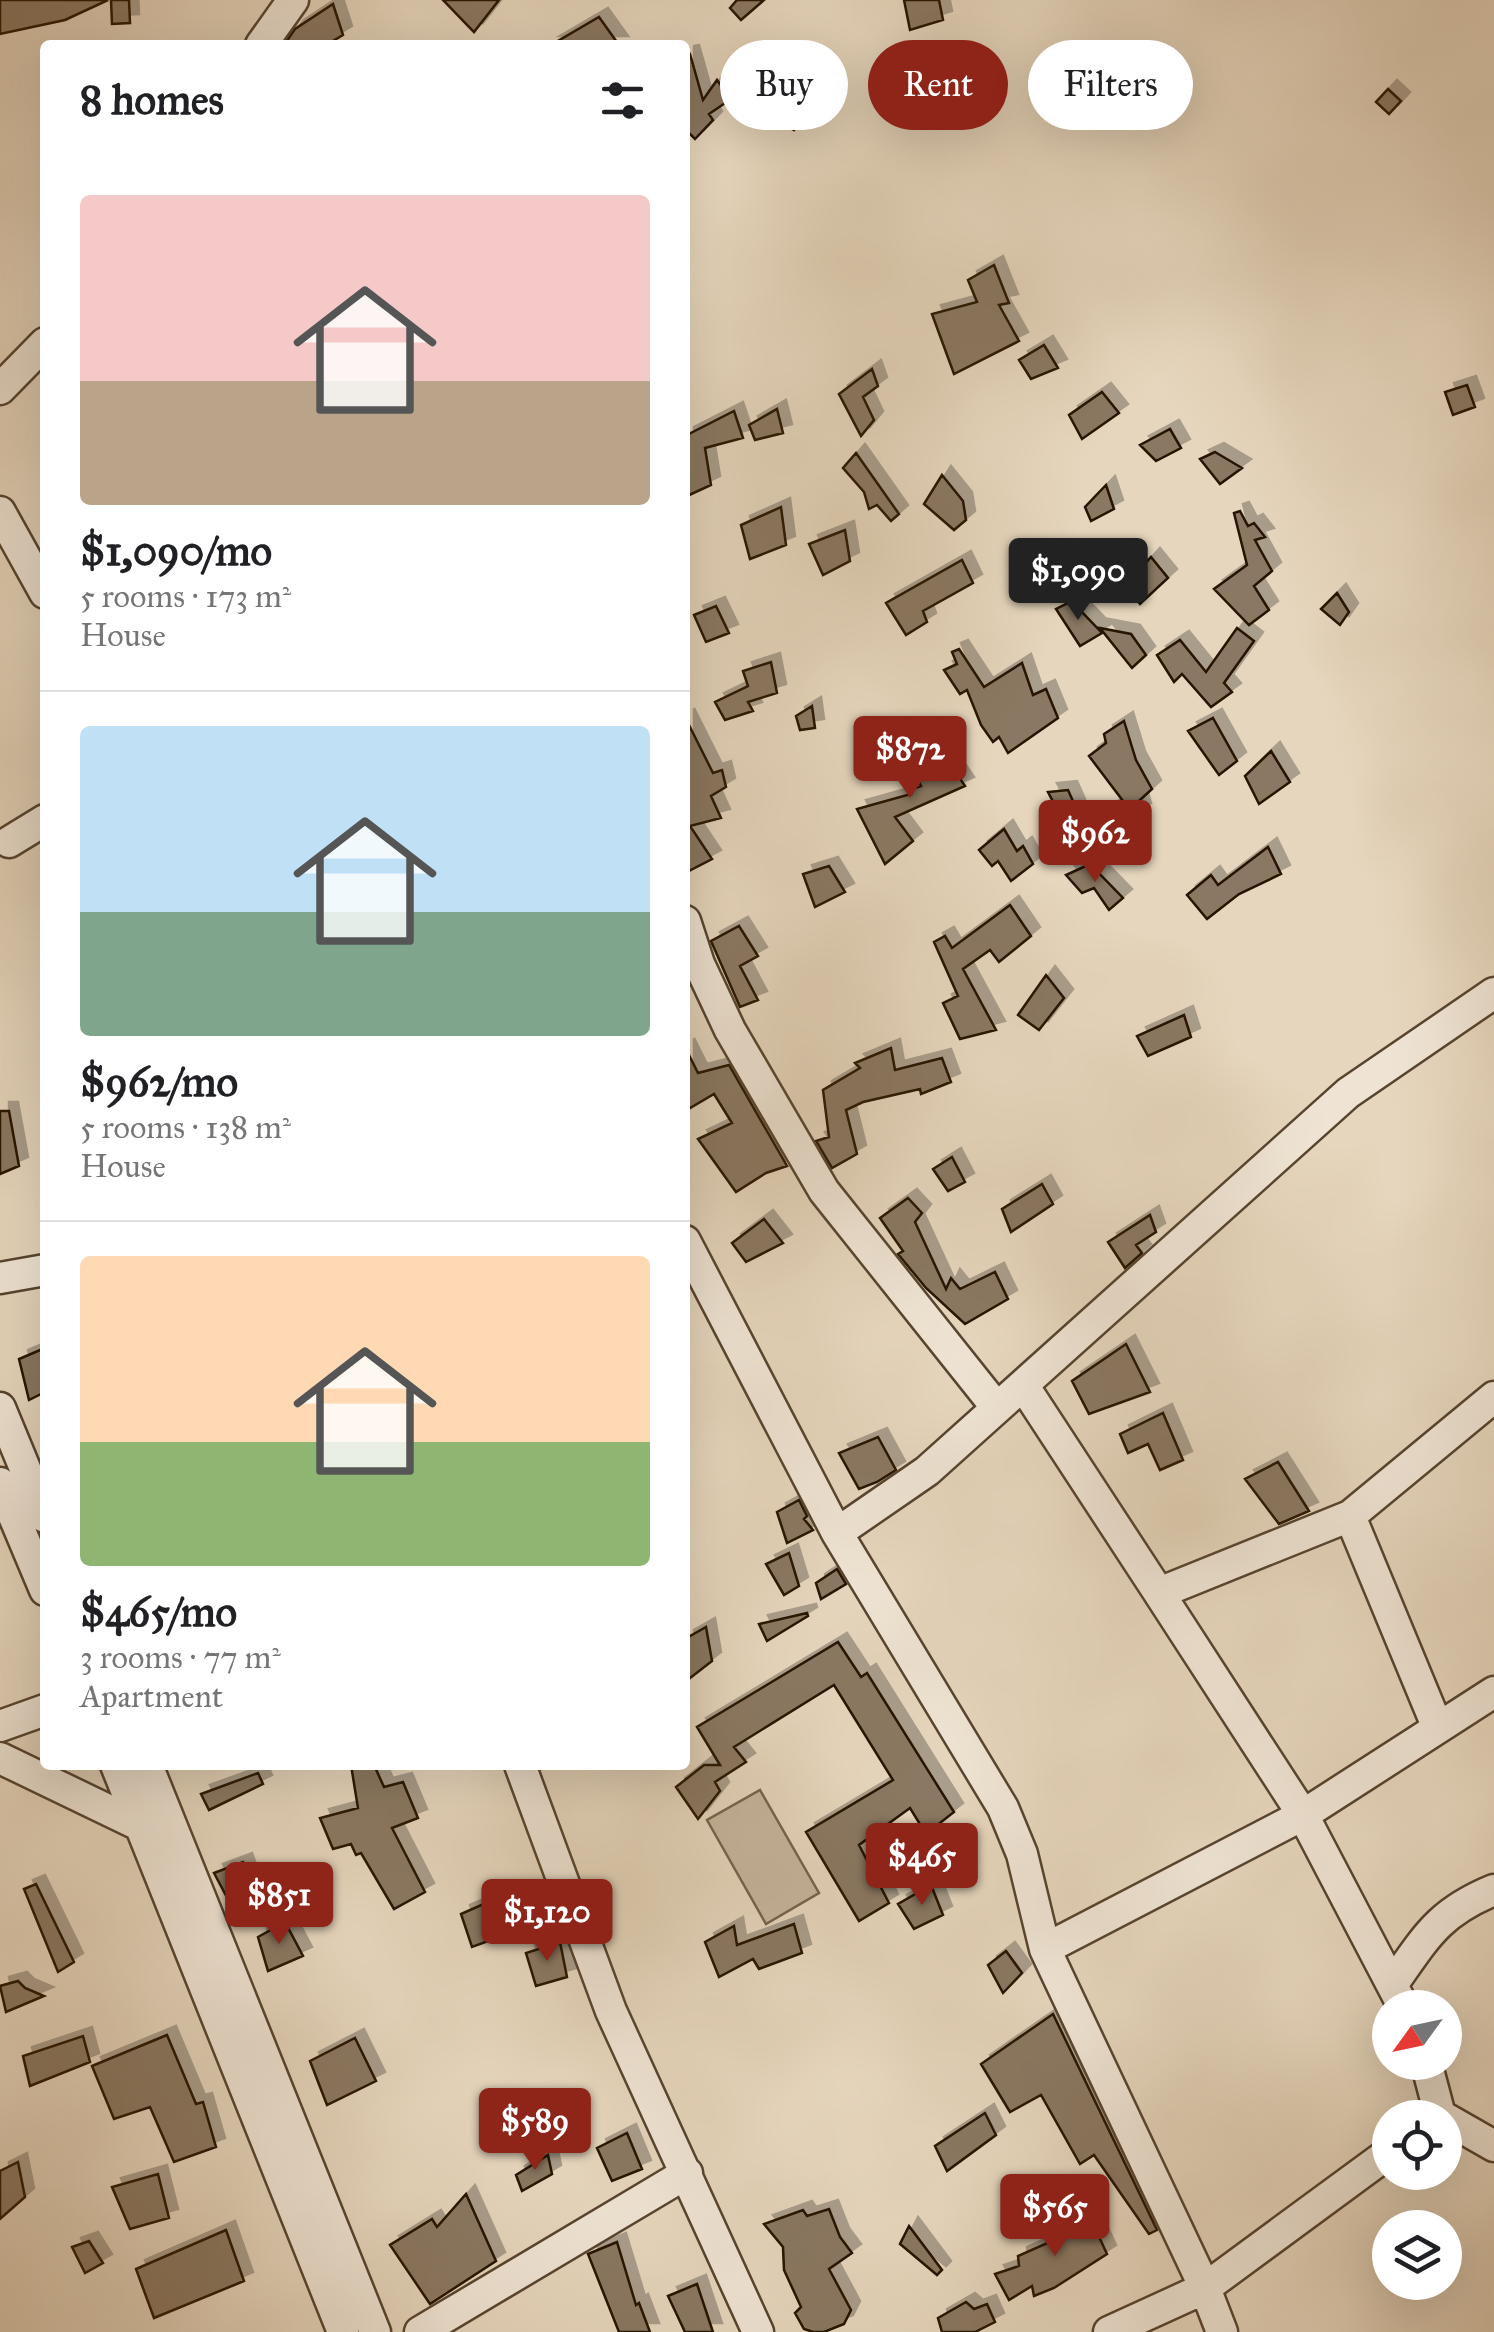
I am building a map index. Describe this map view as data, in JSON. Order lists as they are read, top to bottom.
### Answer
{
  "north": "bottom left",
  "page": {
    "chip": ["Buy", "Rent", "Filters"],
    "heading": "8 homes",
    "list": [
      {
        "name": "$1,090/mo",
        "note": "5 rooms · 173 m² · House"
      },
      {
        "name": "$962/mo",
        "note": "5 rooms · 138 m² · House"
      },
      {
        "name": "$465/mo",
        "note": "3 rooms · 77 m² · Apartment"
      }
    ],
    "price": [
      "$1,090",
      "$872",
      "$962",
      "$465",
      "$851",
      "$1,120",
      "$589",
      "$565"
    ]
  }
}
